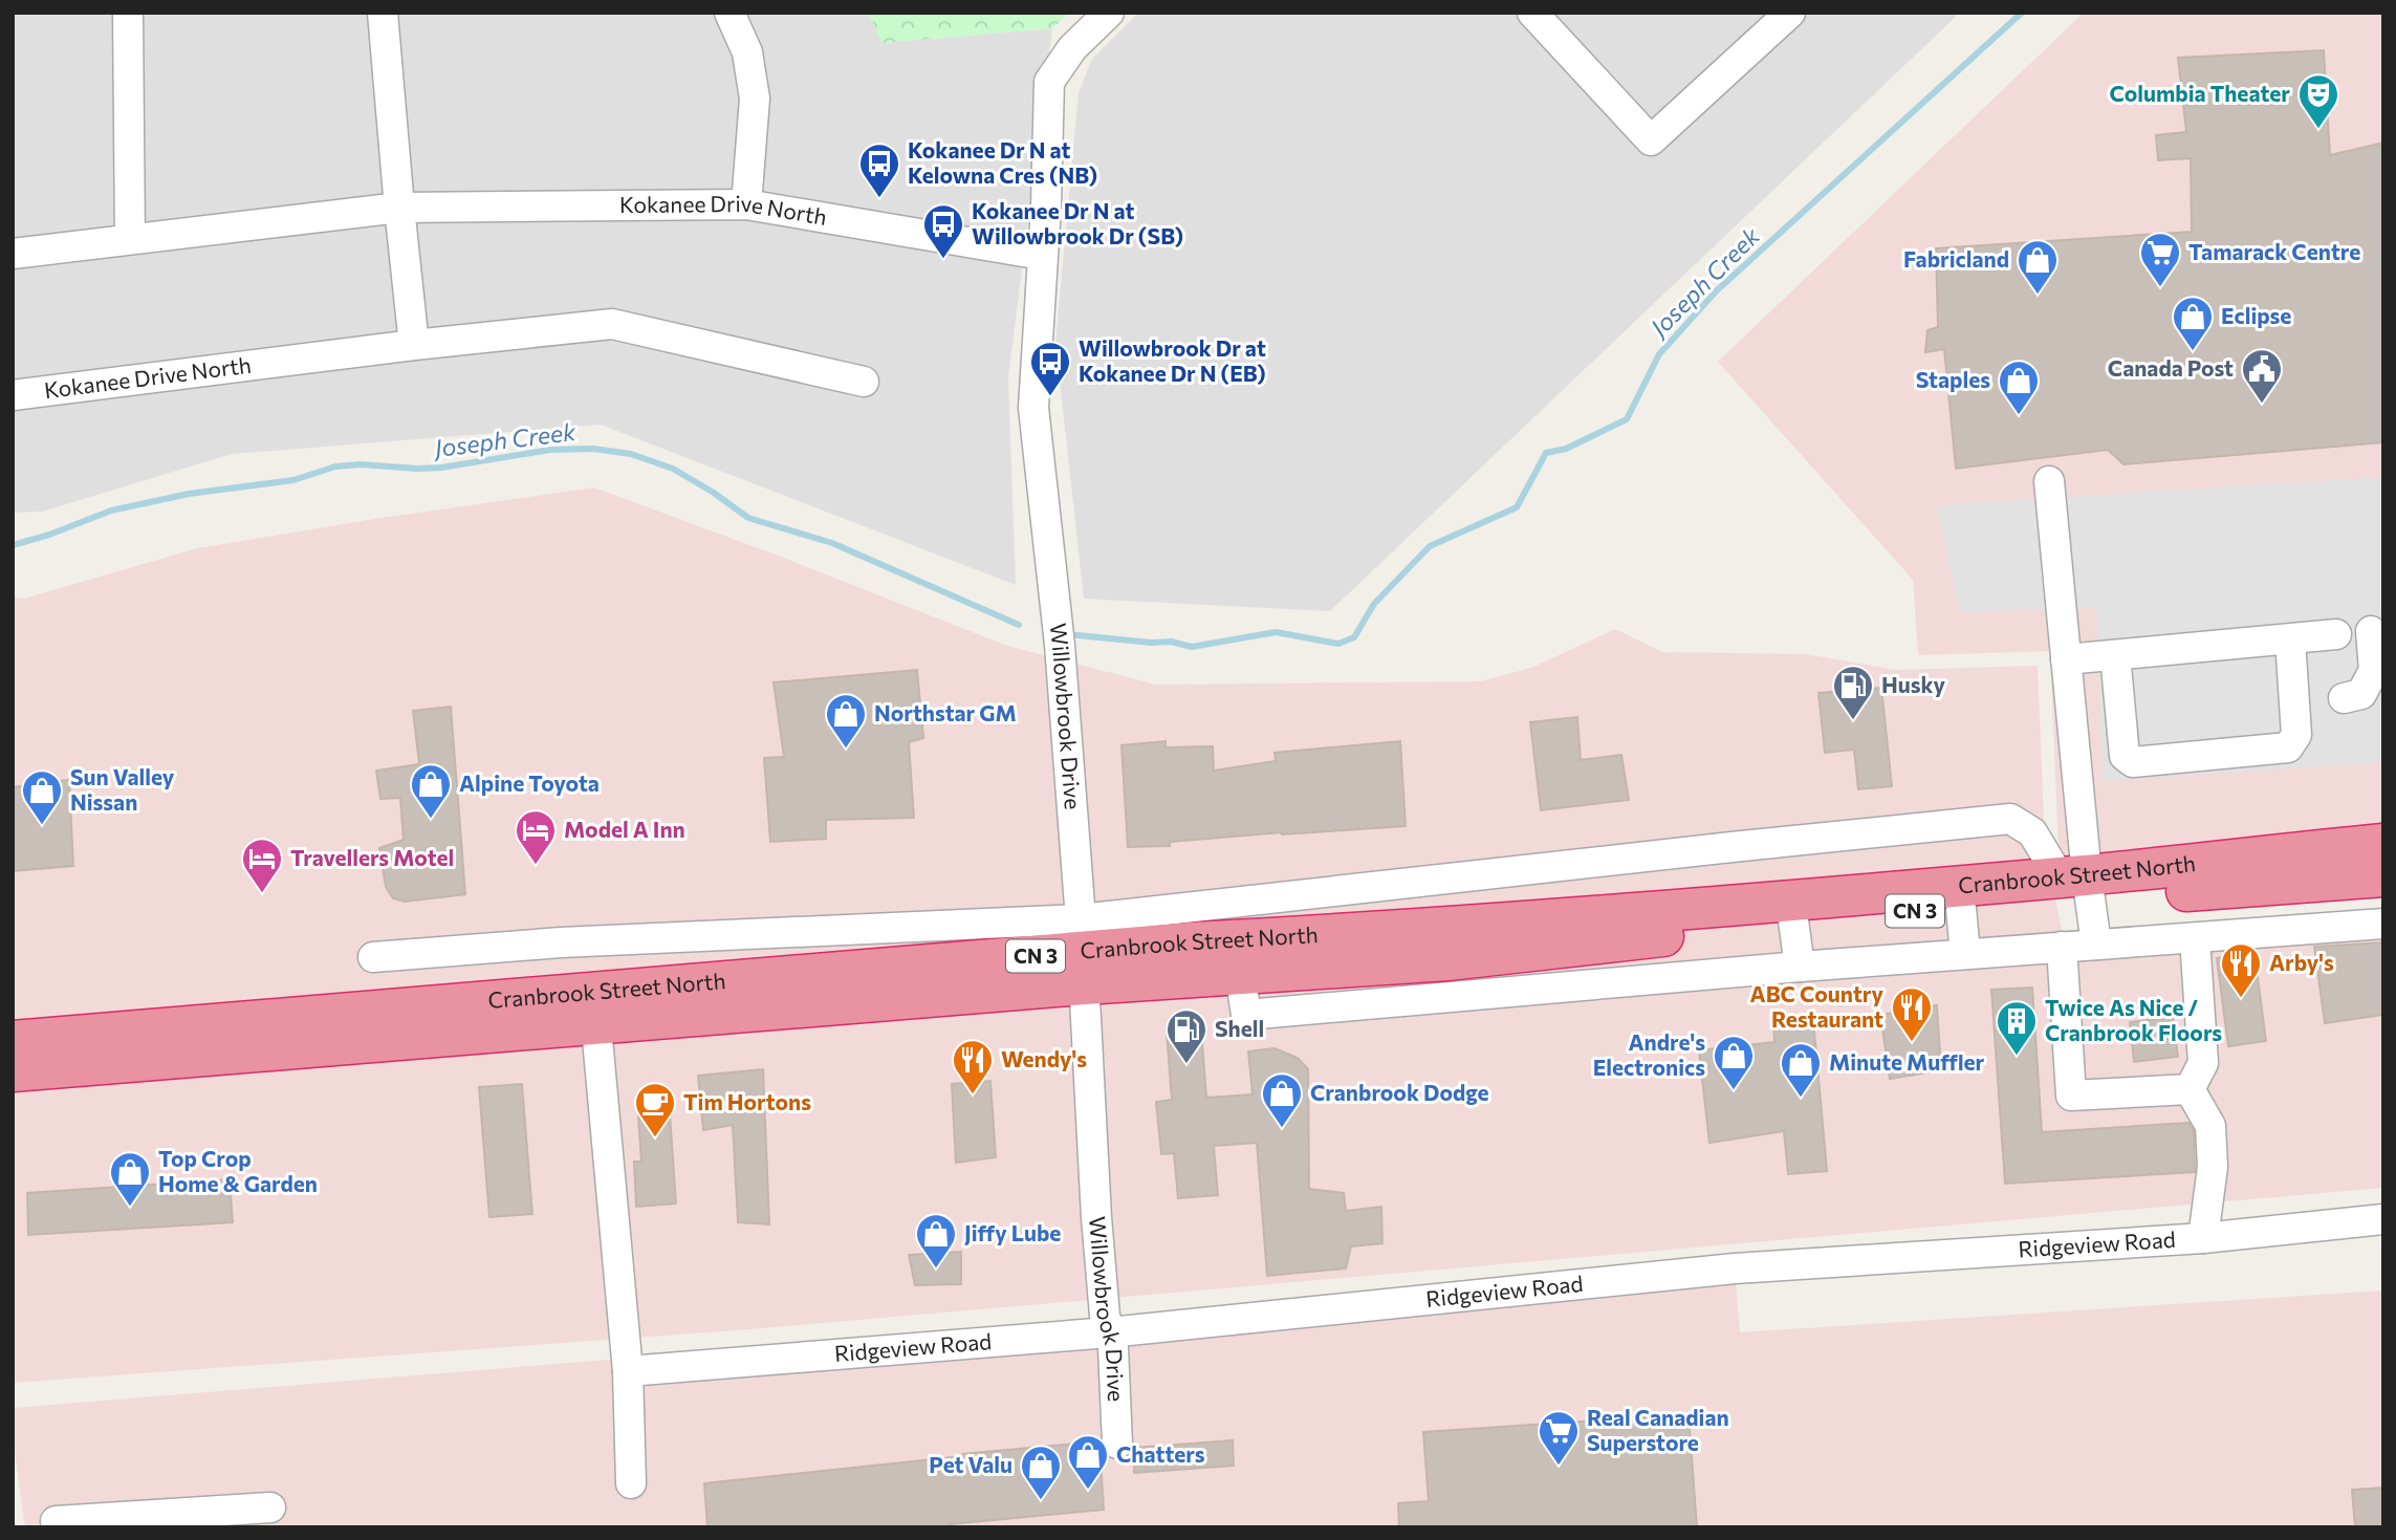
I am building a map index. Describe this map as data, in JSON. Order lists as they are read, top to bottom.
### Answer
{
  "streets": {
    "highway": ["Cranbrook Street North", "CN 3"],
    "street": ["Kokanee Drive North", "Willowbrook Drive", "Ridgeview Road"]
  },
  "crossings": [
    ["Kokanee Drive North", "Willowbrook Drive"],
    ["Willowbrook Drive", "Cranbrook Street North"],
    ["Willowbrook Drive", "Ridgeview Road"]
  ],
  "water": ["Joseph Creek"],
  "places": {
    "theatre": ["Columbia Theater"],
    "bus stop": ["Kokanee Dr N at Kelowna Cres (NB)", "Kokanee Dr N at Willowbrook Dr (SB)", "Willowbrook Dr at Kokanee Dr N (EB)"],
    "supermarket": ["Tamarack Centre", "Real Canadian Superstore"],
    "shop": [
      "Fabricland",
      "Eclipse",
      "Staples",
      "Northstar GM",
      "Alpine Toyota",
      "Sun Valley Nissan",
      "Andre's Electronics",
      "Minute Muffler",
      "Cranbrook Dodge",
      "Top Crop Home & Garden",
      "Jiffy Lube",
      "Chatters",
      "Pet Valu"
    ],
    "public building": ["Canada Post"],
    "fuel station": ["Husky", "Shell"],
    "hotel": ["Model A Inn", "Travellers Motel"],
    "restaurant": ["Arby's", "ABC Country Restaurant", "Wendy's"],
    "building": ["Twice As Nice / Cranbrook Floors"],
    "cafe": ["Tim Hortons"]
  }
}
